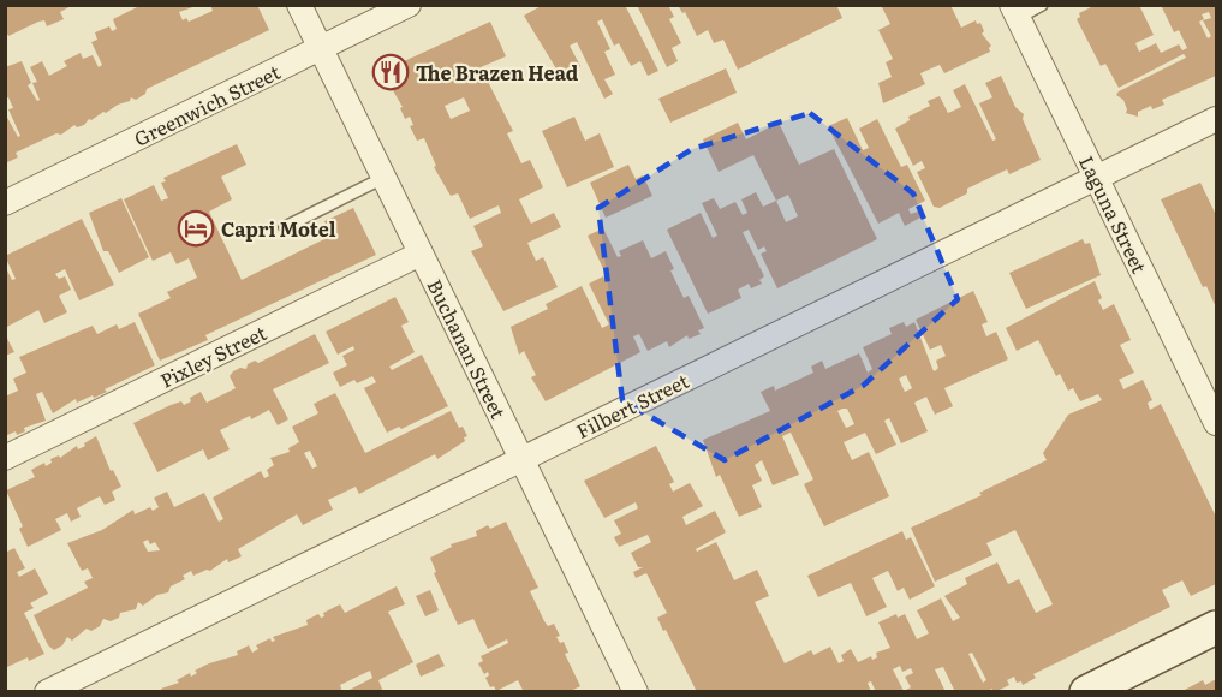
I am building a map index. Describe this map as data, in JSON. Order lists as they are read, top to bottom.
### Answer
{
  "streets": {
    "street": [
      "Greenwich Street",
      "Laguna Street",
      "Buchanan Street",
      "Pixley Street",
      "Filbert Street"
    ]
  },
  "crossings": [
    ["Greenwich Street", "Buchanan Street"],
    ["Laguna Street", "Filbert Street"],
    ["Buchanan Street", "Pixley Street"],
    ["Buchanan Street", "Filbert Street"]
  ],
  "places": {
    "restaurant": ["The Brazen Head"],
    "hotel": ["Capri Motel"]
  }
}
